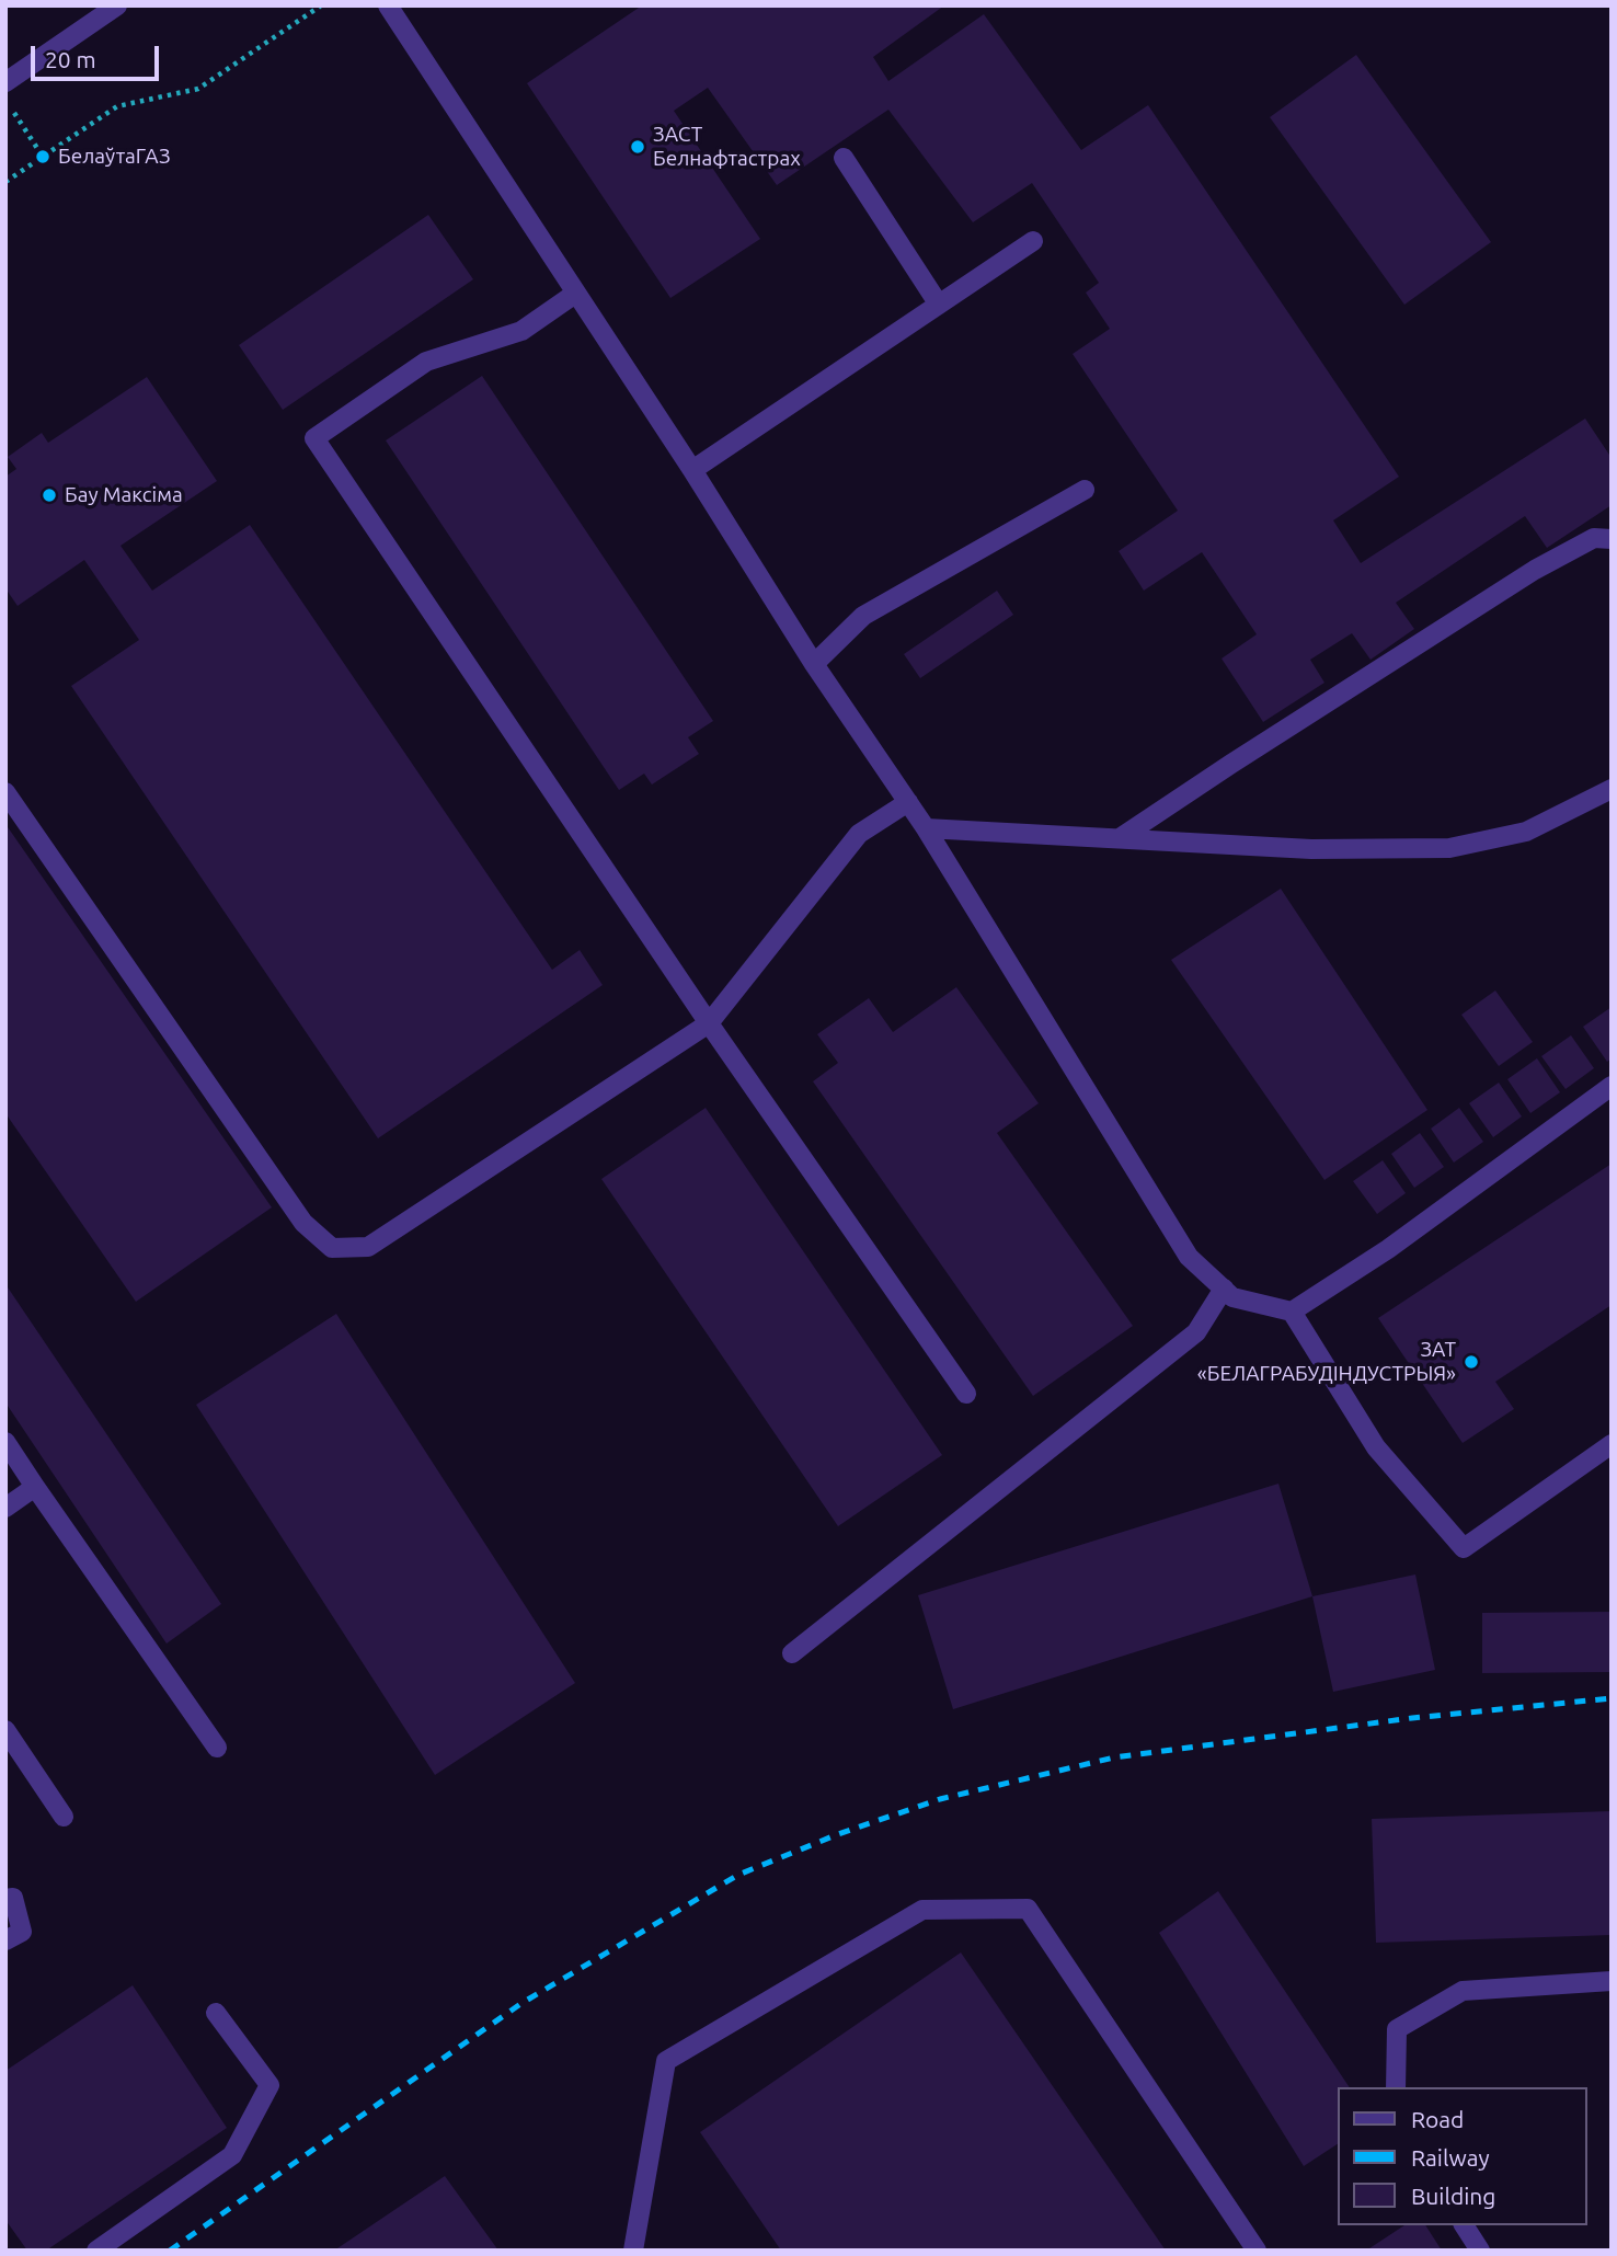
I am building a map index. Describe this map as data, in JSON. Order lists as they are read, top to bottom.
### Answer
{
  "places": [
    "ЗАСТ Белнафтастрах",
    "БелаўтаГАЗ",
    "Бау Максіма",
    "ЗАТ «БЕЛАГРАБУДIНДУСТРЫЯ»"
  ],
  "legend": ["Road", "Railway", "Building"],
  "scale_bar": "20 m"
}
